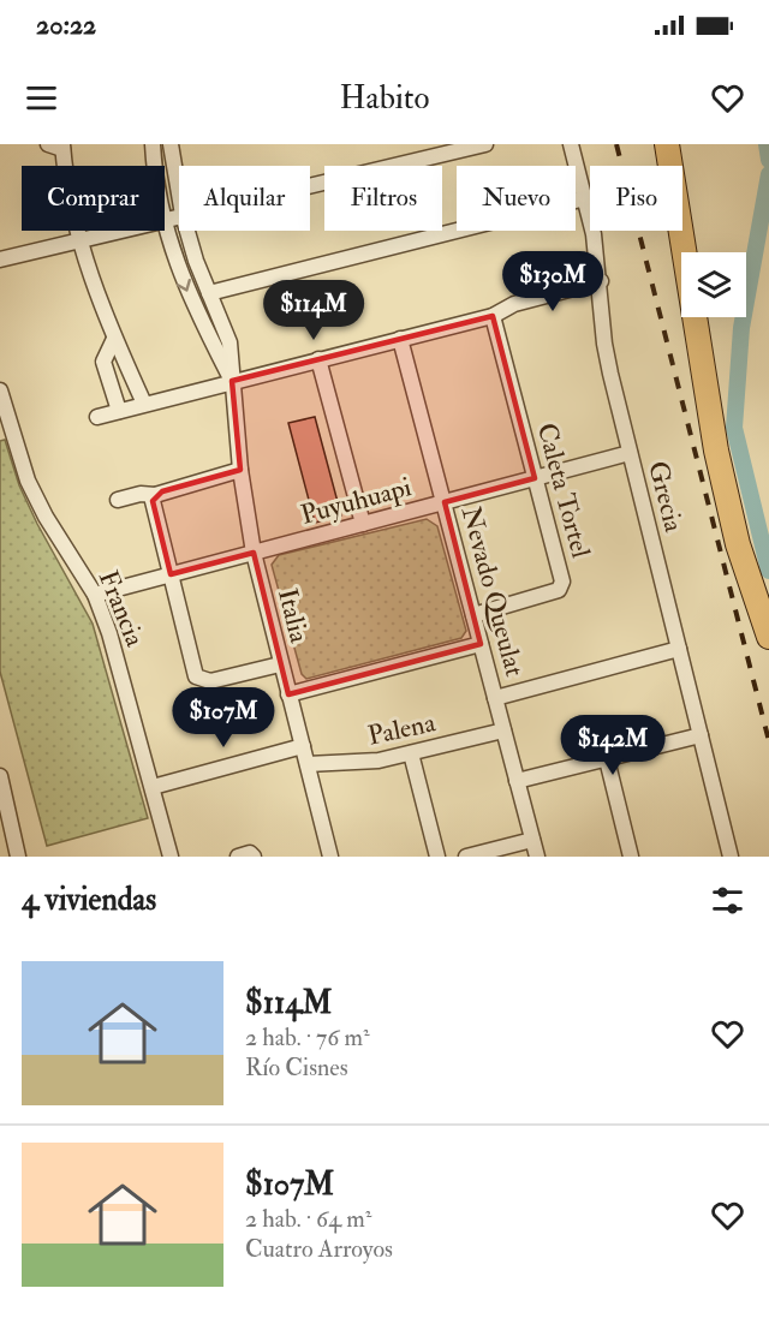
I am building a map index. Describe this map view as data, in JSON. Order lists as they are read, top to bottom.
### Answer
{
  "streets": {
    "street": [
      "Caleta Tortel",
      "Grecia",
      "Puyuhuapi",
      "Nevado Queulat",
      "Francia",
      "Italia",
      "Palena"
    ]
  },
  "crossings": [
    ["Caleta Tortel", "Puyuhuapi"],
    ["Caleta Tortel", "Nevado Queulat"],
    ["Grecia", "Puyuhuapi"],
    ["Puyuhuapi", "Nevado Queulat"],
    ["Puyuhuapi", "Francia"],
    ["Puyuhuapi", "Italia"],
    ["Nevado Queulat", "Palena"],
    ["Italia", "Palena"]
  ],
  "page": {
    "status": "20:22",
    "header": "Habito",
    "chip": [
      "Comprar",
      "Alquilar",
      "Filtros",
      "Nuevo",
      "Piso"
    ],
    "price": [
      "$130M",
      "$114M",
      "$107M",
      "$142M"
    ],
    "heading": "4 viviendas",
    "list": [
      {
        "name": "$114M",
        "note": "2 hab. · 76 m² · Río Cisnes"
      },
      {
        "name": "$107M",
        "note": "2 hab. · 64 m² · Cuatro Arroyos"
      }
    ]
  }
}
